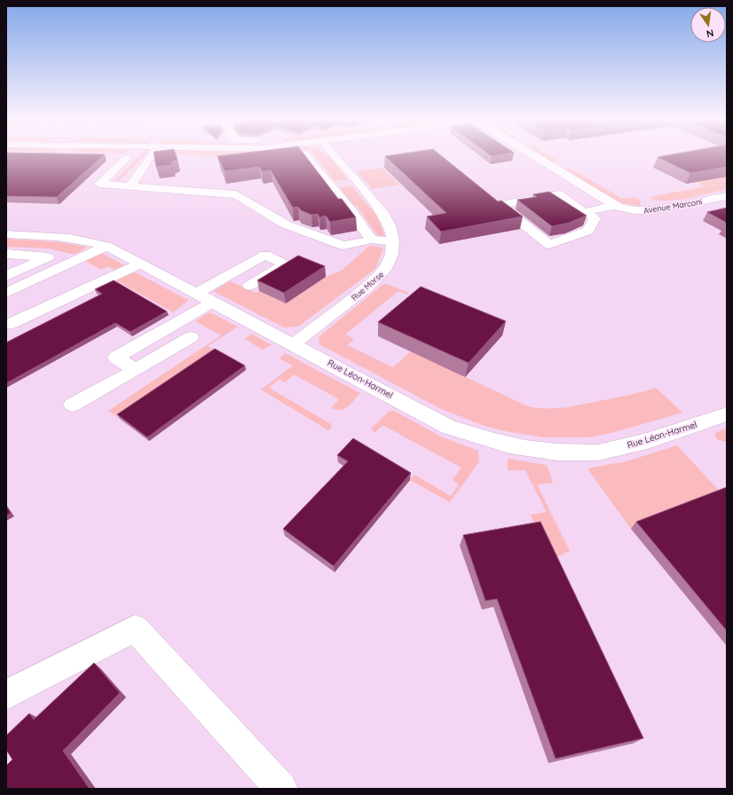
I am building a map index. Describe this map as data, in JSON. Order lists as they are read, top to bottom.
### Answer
{
  "streets": {
    "street": ["Avenue Marconi", "Rue Morse", "Rue Léon-Harmel"]
  },
  "crossings": [
    ["Rue Morse", "Rue Léon-Harmel"]
  ],
  "north": "bottom"
}
